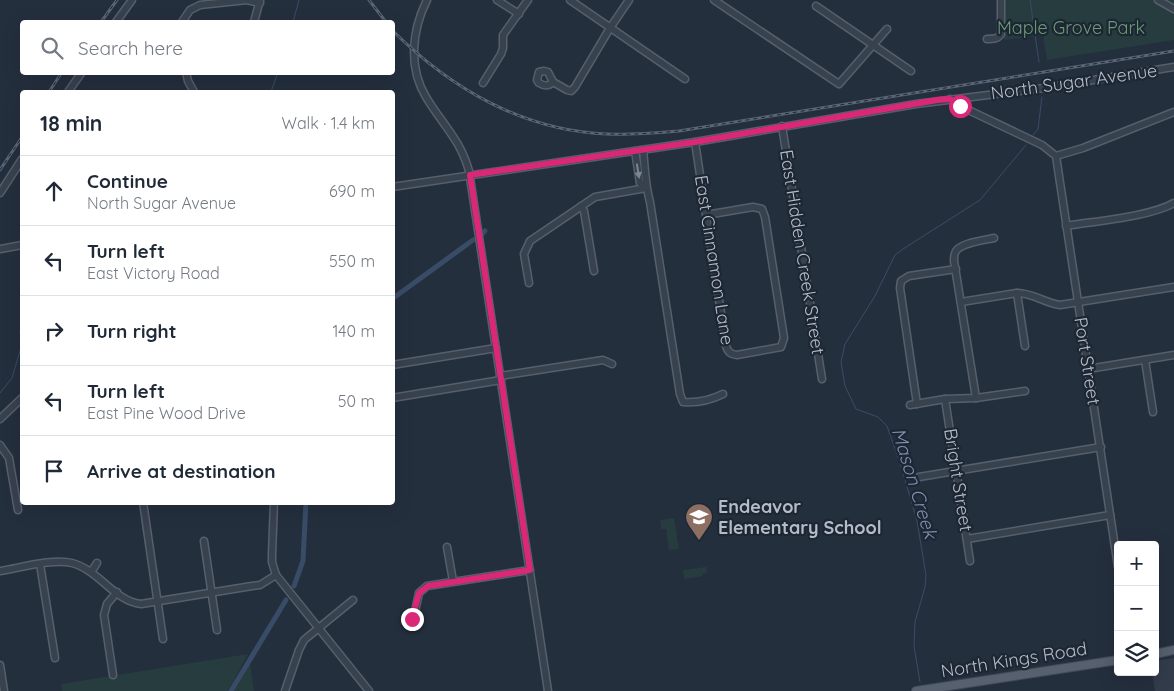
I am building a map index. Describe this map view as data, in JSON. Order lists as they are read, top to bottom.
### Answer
{
  "streets": {
    "main road": ["North Kings Road"],
    "street": [
      "North Sugar Avenue",
      "East Hidden Creek Street",
      "East Cinnamon Lane",
      "Port Street",
      "Bright Street"
    ]
  },
  "crossings": [
    ["North Sugar Avenue", "East Hidden Creek Street"],
    ["North Sugar Avenue", "East Cinnamon Lane"]
  ],
  "water": ["Mason Creek"],
  "parks": ["Maple Grove Park"],
  "places": {
    "school or university": ["Endeavor Elementary School"]
  },
  "page": {
    "search": "Search here",
    "heading": ["18 min", "Walk · 1.4 km"],
    "list": [
      ["Continue", "North Sugar Avenue", "690 m"],
      ["Turn left", "East Victory Road", "550 m"],
      ["Turn right", "140 m"],
      ["Turn left", "East Pine Wood Drive", "50 m"],
      "Arrive at destination"
    ],
    "map_buttons": ["+", "−"]
  }
}
